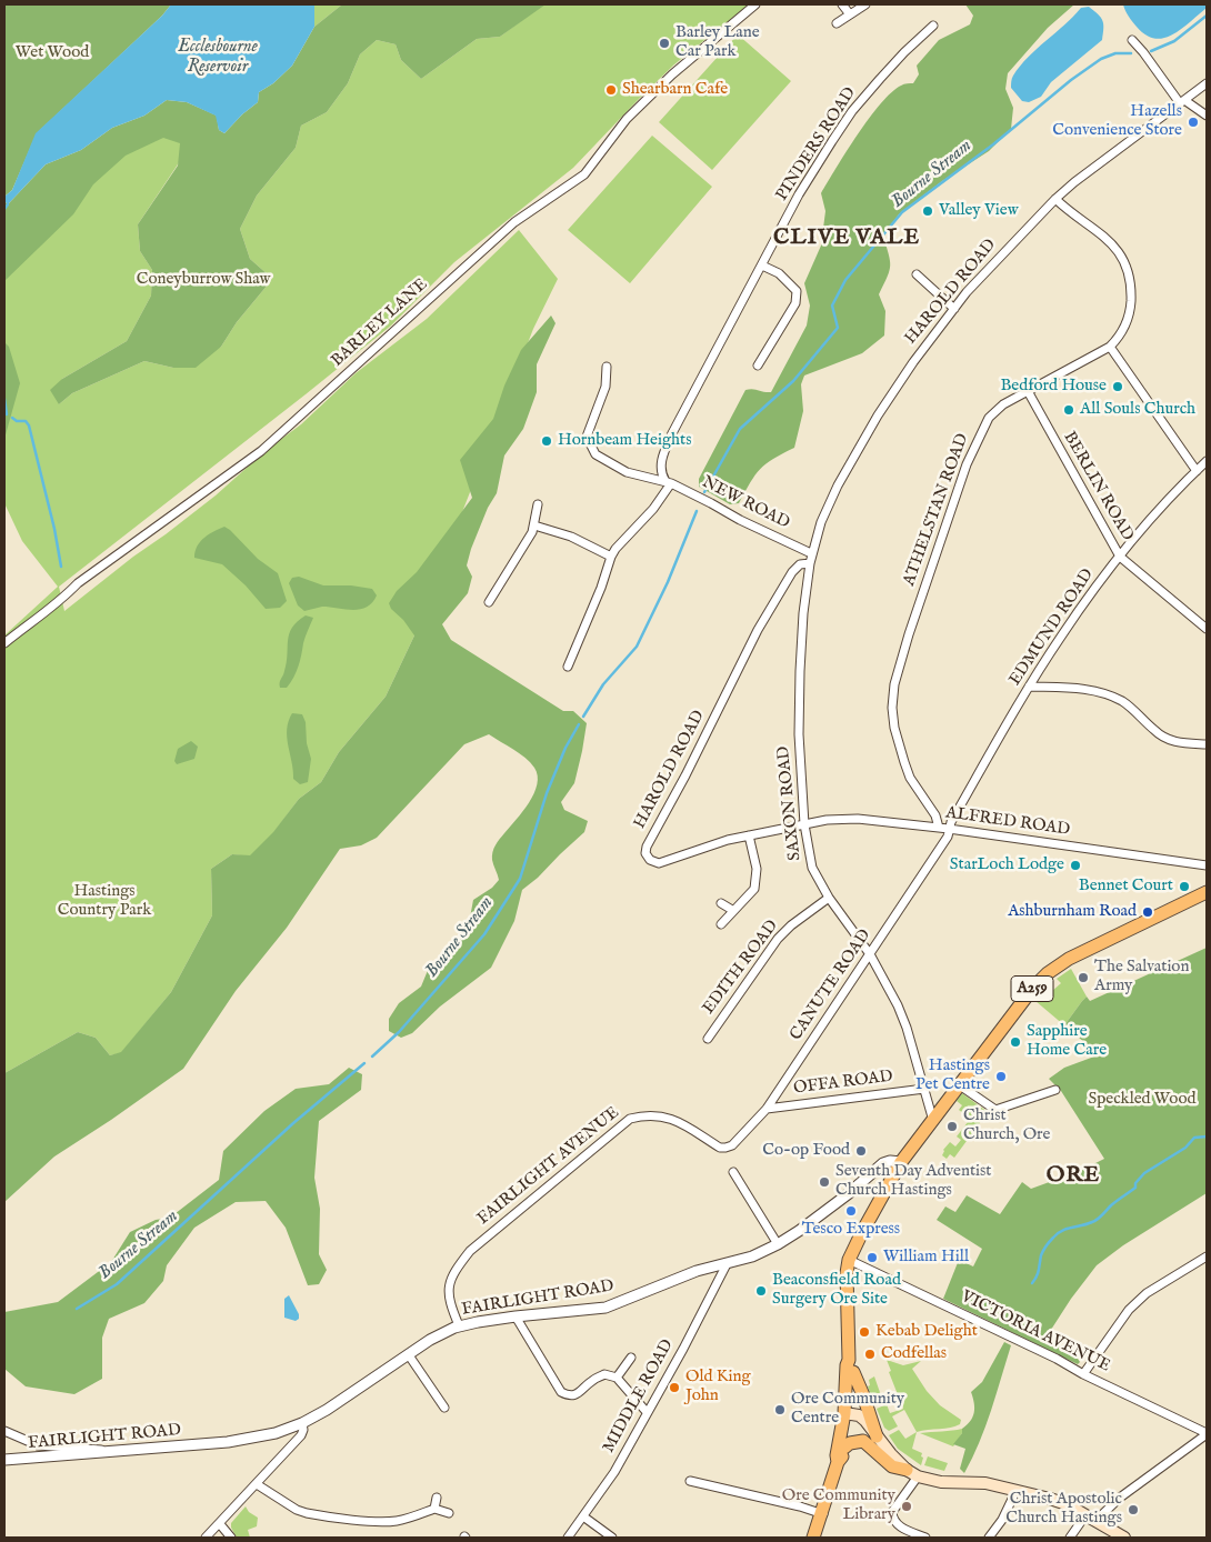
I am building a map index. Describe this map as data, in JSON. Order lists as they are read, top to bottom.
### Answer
{
  "streets": {
    "highway": ["A259"],
    "street": [
      "PINDERS ROAD",
      "HAROLD ROAD",
      "BARLEY LANE",
      "BERLIN ROAD",
      "NEW ROAD",
      "ATHELSTAN ROAD",
      "EDMUND ROAD",
      "SAXON ROAD",
      "ALFRED ROAD",
      "EDITH ROAD",
      "CANUTE ROAD",
      "OFFA ROAD",
      "FAIRLIGHT AVENUE",
      "FAIRLIGHT ROAD",
      "VICTORIA AVENUE",
      "MIDDLE ROAD"
    ]
  },
  "crossings": [
    ["PINDERS ROAD", "NEW ROAD"],
    ["HAROLD ROAD", "NEW ROAD"],
    ["HAROLD ROAD", "ATHELSTAN ROAD"],
    ["HAROLD ROAD", "SAXON ROAD"],
    ["HAROLD ROAD", "ALFRED ROAD"],
    ["BERLIN ROAD", "ATHELSTAN ROAD"],
    ["BERLIN ROAD", "EDMUND ROAD"],
    ["NEW ROAD", "SAXON ROAD"],
    ["ATHELSTAN ROAD", "ALFRED ROAD"],
    ["EDMUND ROAD", "ALFRED ROAD"],
    ["EDMUND ROAD", "CANUTE ROAD"],
    ["SAXON ROAD", "ALFRED ROAD"],
    ["SAXON ROAD", "EDITH ROAD"],
    ["SAXON ROAD", "CANUTE ROAD"],
    ["SAXON ROAD", "A259"],
    ["SAXON ROAD", "OFFA ROAD"],
    ["ALFRED ROAD", "CANUTE ROAD"],
    ["CANUTE ROAD", "OFFA ROAD"],
    ["CANUTE ROAD", "FAIRLIGHT AVENUE"],
    ["A259", "FAIRLIGHT ROAD"],
    ["A259", "VICTORIA AVENUE"],
    ["FAIRLIGHT AVENUE", "FAIRLIGHT ROAD"],
    ["FAIRLIGHT ROAD", "MIDDLE ROAD"]
  ],
  "districts": ["CLIVE VALE", "ORE"],
  "water": ["Ecclesbourne Reservoir", "Bourne Stream"],
  "parks": [
    "Wet Wood",
    "Coneyburrow Shaw",
    "Hastings Country Park",
    "Speckled Wood"
  ],
  "places": [
    "Barley Lane Car Park",
    "Shearbarn Cafe",
    "Hazells Convenience Store",
    "Valley View",
    "Bedford House",
    "All Souls Church",
    "Hornbeam Heights",
    "StarLoch Lodge",
    "Bennet Court",
    "Ashburnham Road",
    "The Salvation Army",
    "Sapphire Home Care",
    "Hastings Pet Centre",
    "Christ Church, Ore",
    "Co-op Food",
    "Seventh Day Adventist Church Hastings",
    "Tesco Express",
    "William Hill",
    "Beaconsfield Road Surgery Ore Site",
    "Kebab Delight",
    "Codfellas",
    "Old King John",
    "Ore Community Centre",
    "Ore Community Library",
    "Christ Apostolic Church Hastings"
  ]
}
